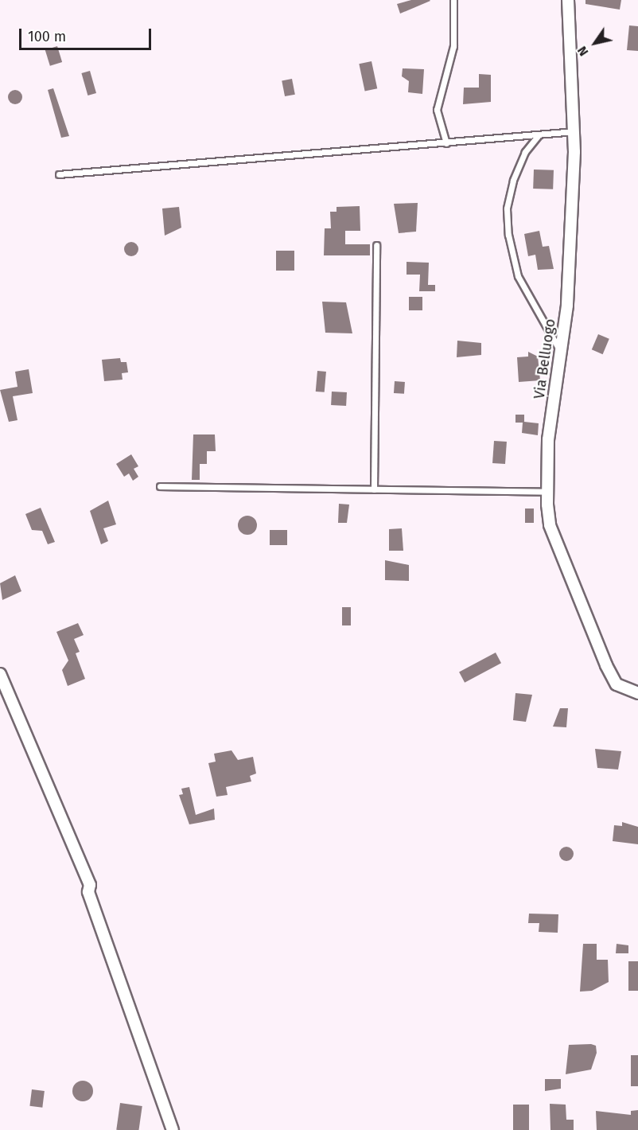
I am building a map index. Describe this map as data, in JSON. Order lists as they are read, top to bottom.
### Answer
{
  "streets": {
    "street": ["Via Belluogo"]
  },
  "scale_bar": "100 m",
  "north": "bottom left"
}
